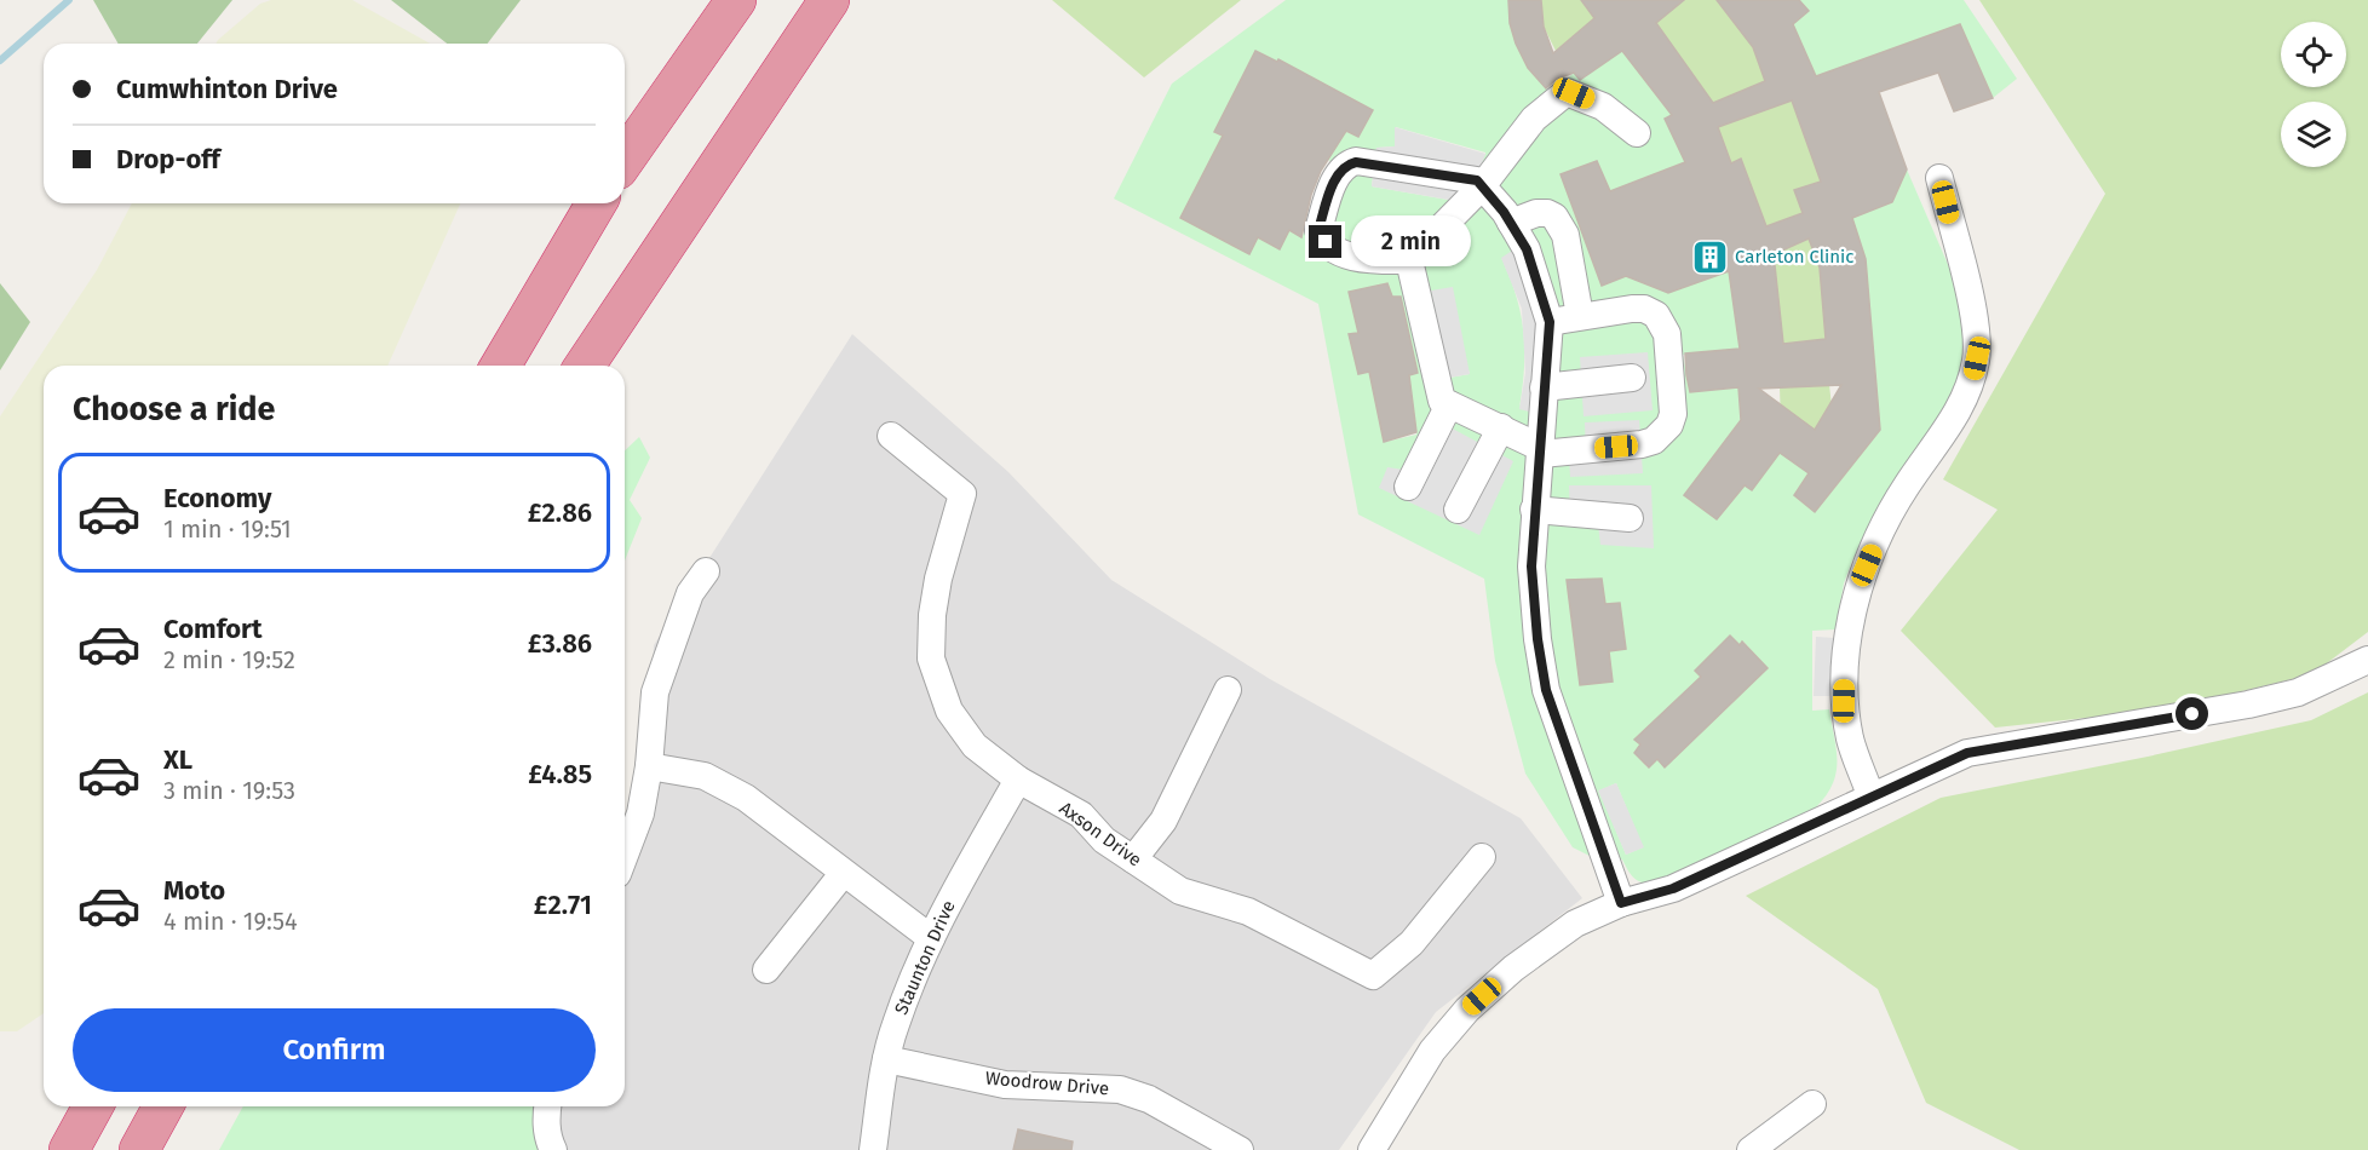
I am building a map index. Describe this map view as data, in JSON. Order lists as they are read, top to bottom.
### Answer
{
  "streets": {
    "street": ["Axson Drive", "Staunton Drive", "Woodrow Drive"]
  },
  "crossings": [
    ["Axson Drive", "Staunton Drive"],
    ["Staunton Drive", "Woodrow Drive"]
  ],
  "places": {
    "building": ["Carleton Clinic"]
  },
  "page": {
    "banner": ["Cumwhinton Drive", "Drop-off"],
    "bubble": "2 min",
    "heading": "Choose a ride",
    "list": [
      {
        "name": "Economy",
        "note": "1 min · 19:51",
        "value": "£2.86"
      },
      {
        "name": "Comfort",
        "note": "2 min · 19:52",
        "value": "£3.86"
      },
      {
        "name": "XL",
        "note": "3 min · 19:53",
        "value": "£4.85"
      },
      {
        "name": "Moto",
        "note": "4 min · 19:54",
        "value": "£2.71"
      }
    ],
    "buttons": "Confirm"
  }
}
